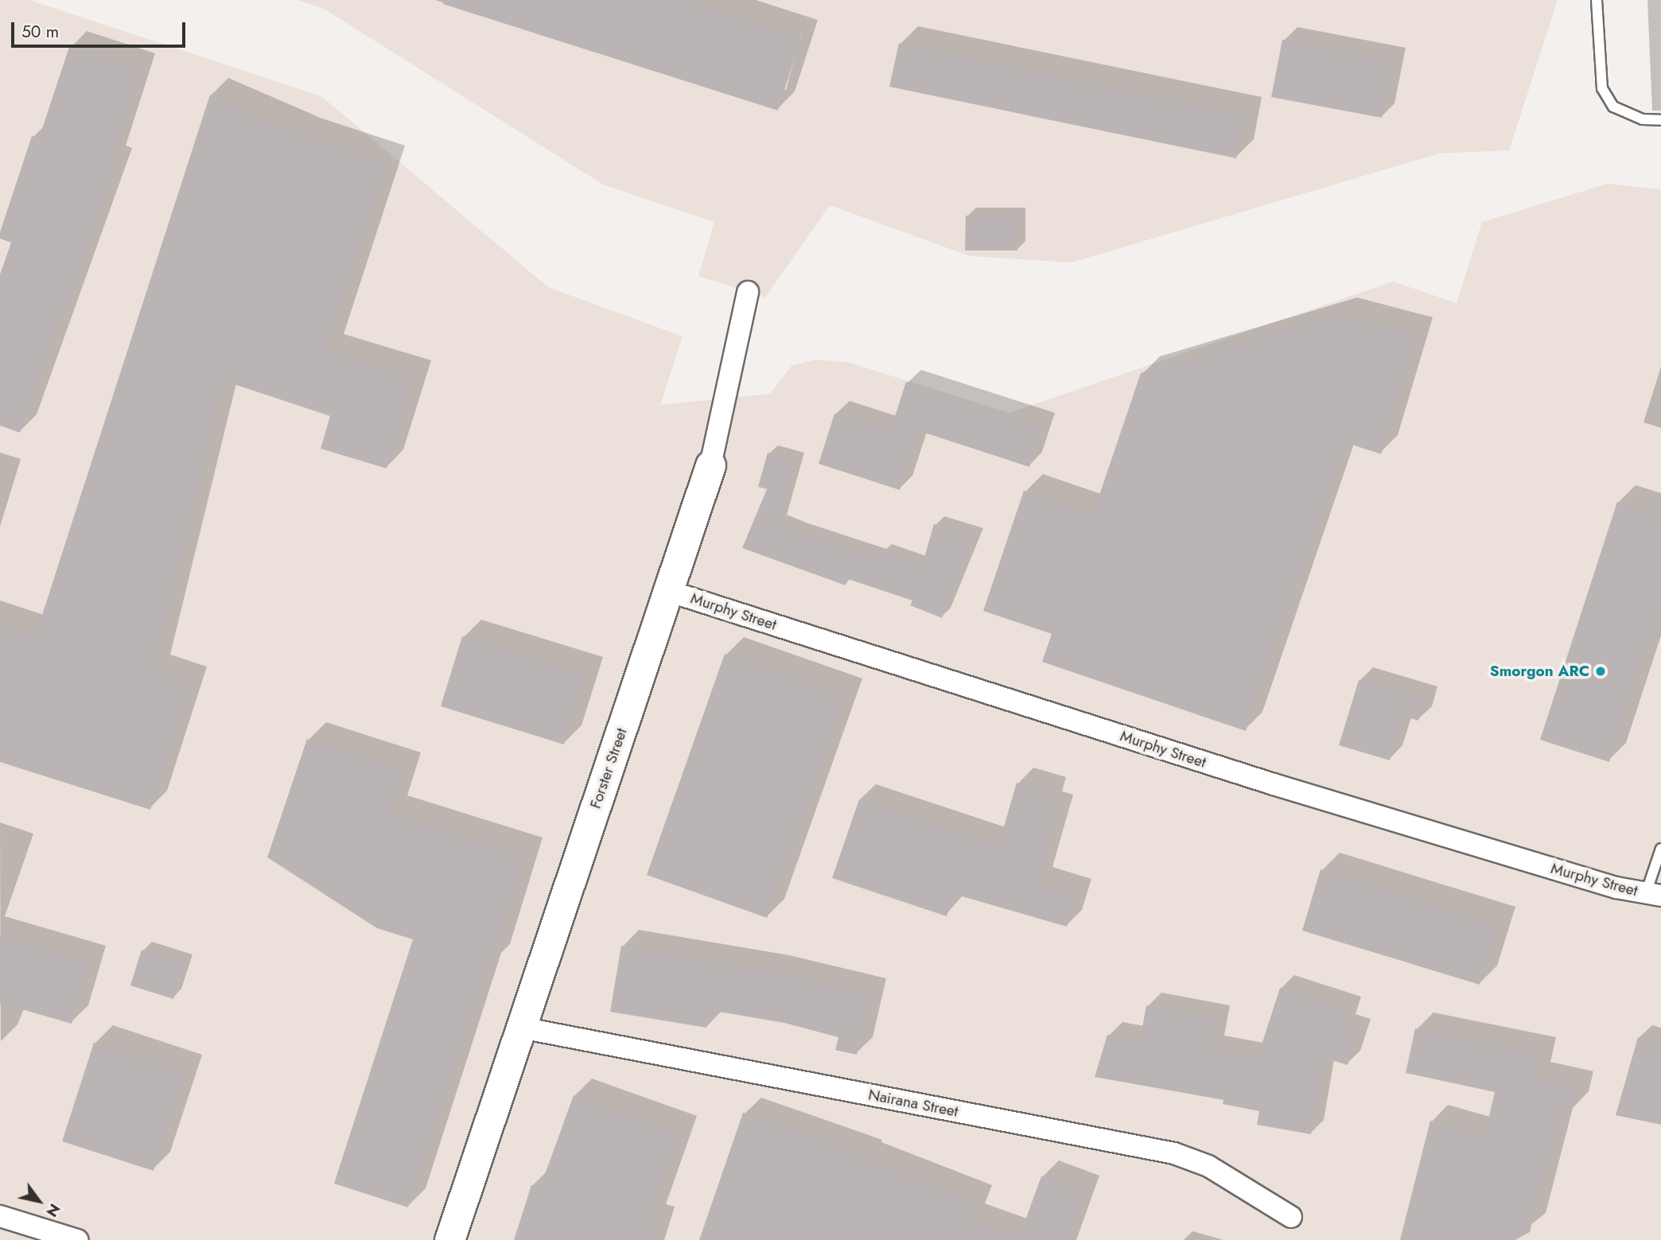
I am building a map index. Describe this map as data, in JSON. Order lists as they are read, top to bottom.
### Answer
{
  "streets": {
    "street": ["Murphy Street", "Forster Street", "Nairana Street"]
  },
  "crossings": [
    ["Murphy Street", "Forster Street"],
    ["Forster Street", "Nairana Street"]
  ],
  "places": ["Smorgon ARC"],
  "scale_bar": "50 m",
  "north": "bottom right"
}
